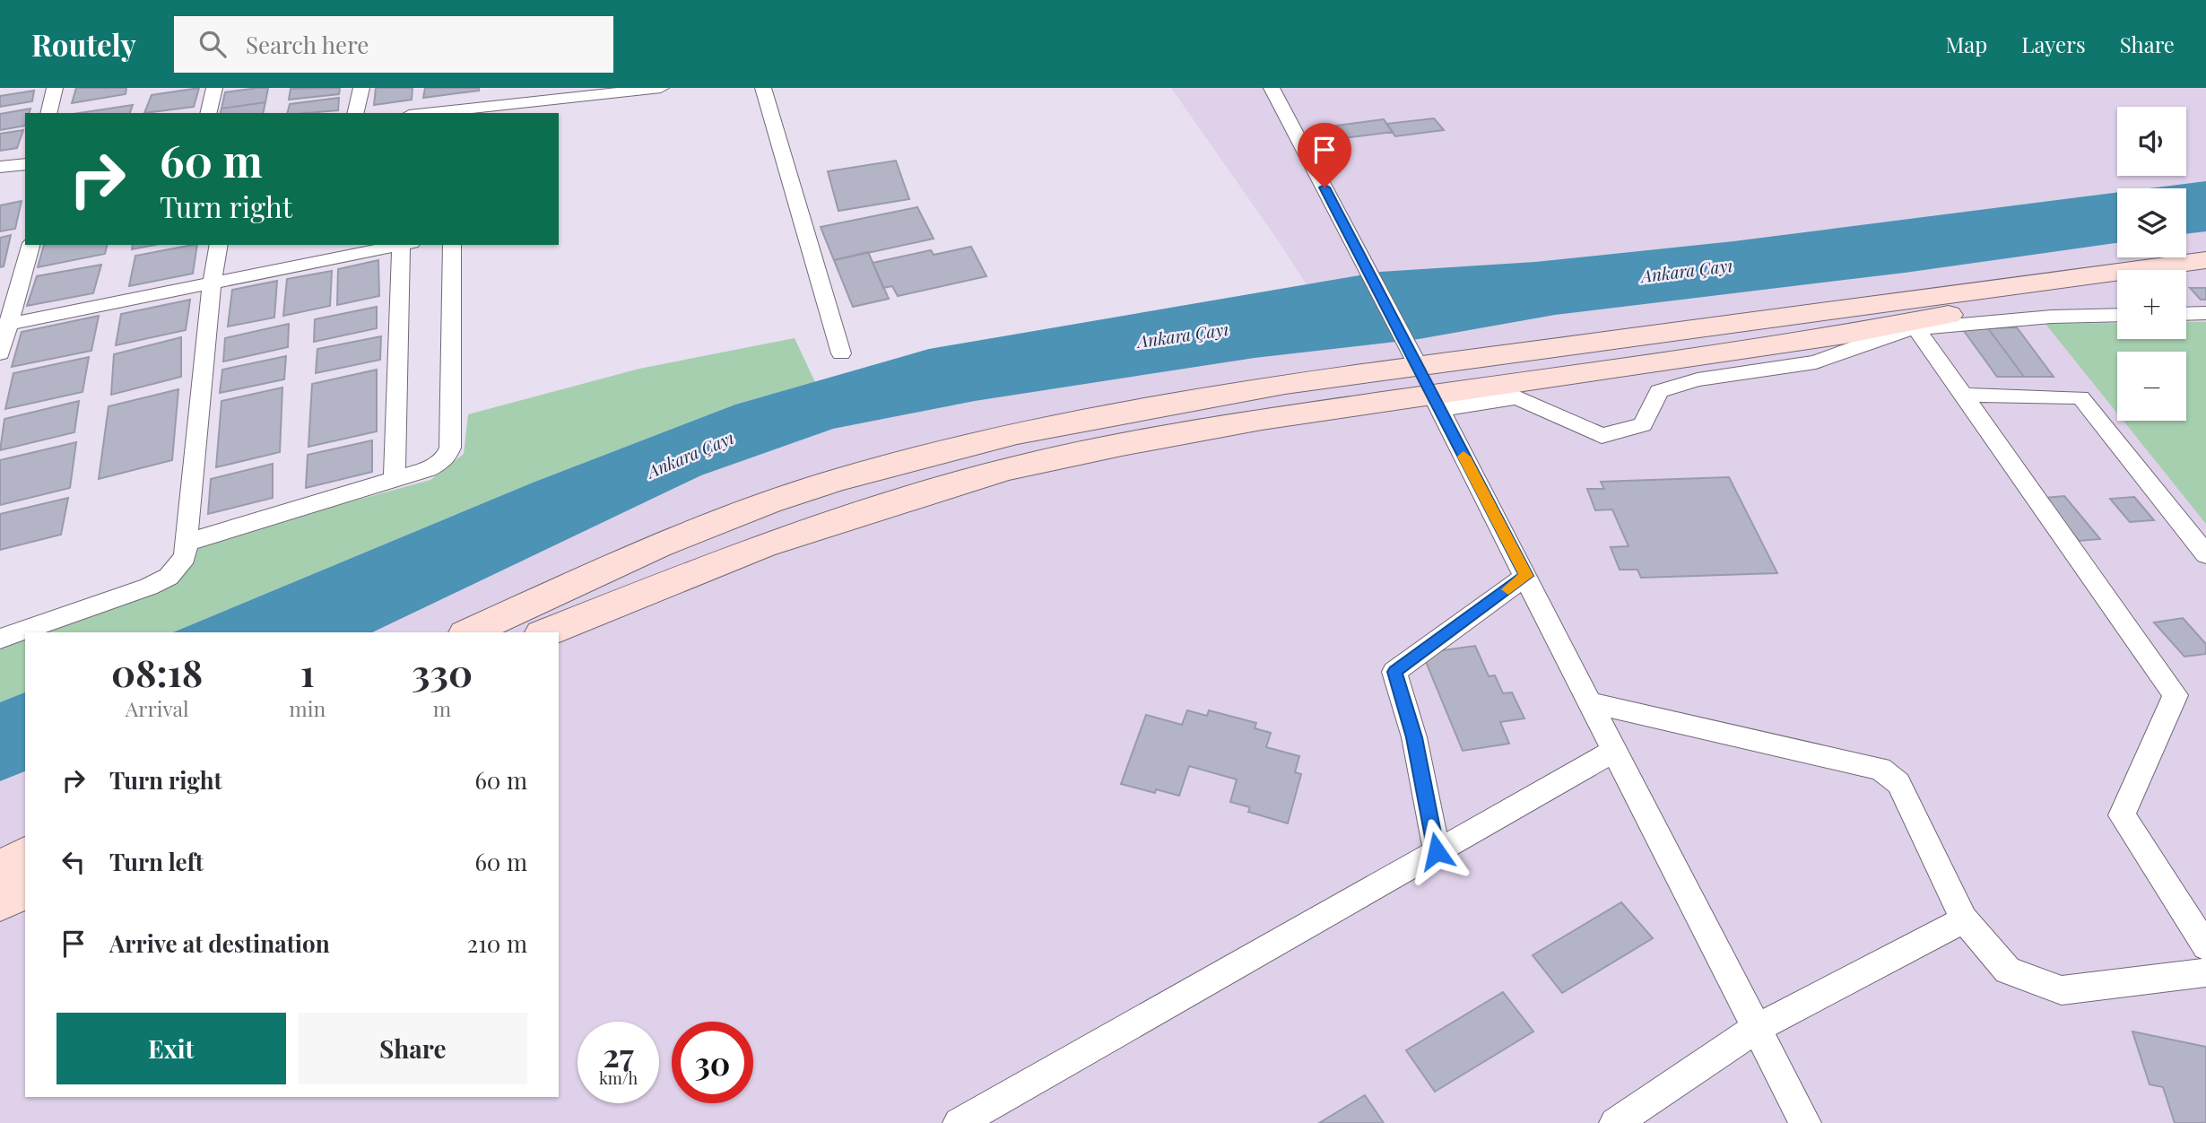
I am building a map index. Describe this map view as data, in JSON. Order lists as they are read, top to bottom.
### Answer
{
  "water": ["Ankara Çayı"],
  "page": {
    "header": "Routely",
    "search": "Search here",
    "nav": ["Map", "Layers", "Share"],
    "map_buttons": ["+", "−"],
    "turn": ["60 m", "Turn right"],
    "eta": [
      "08:18",
      "Arrival",
      "1",
      "min",
      "330",
      "m"
    ],
    "list": [
      {
        "name": "Turn right",
        "value": "60 m"
      },
      {
        "name": "Turn left",
        "value": "60 m"
      },
      {
        "name": "Arrive at destination",
        "value": "210 m"
      }
    ],
    "buttons": ["Exit", "Share"],
    "speed": "27 km/h",
    "limit": "30"
  }
}
